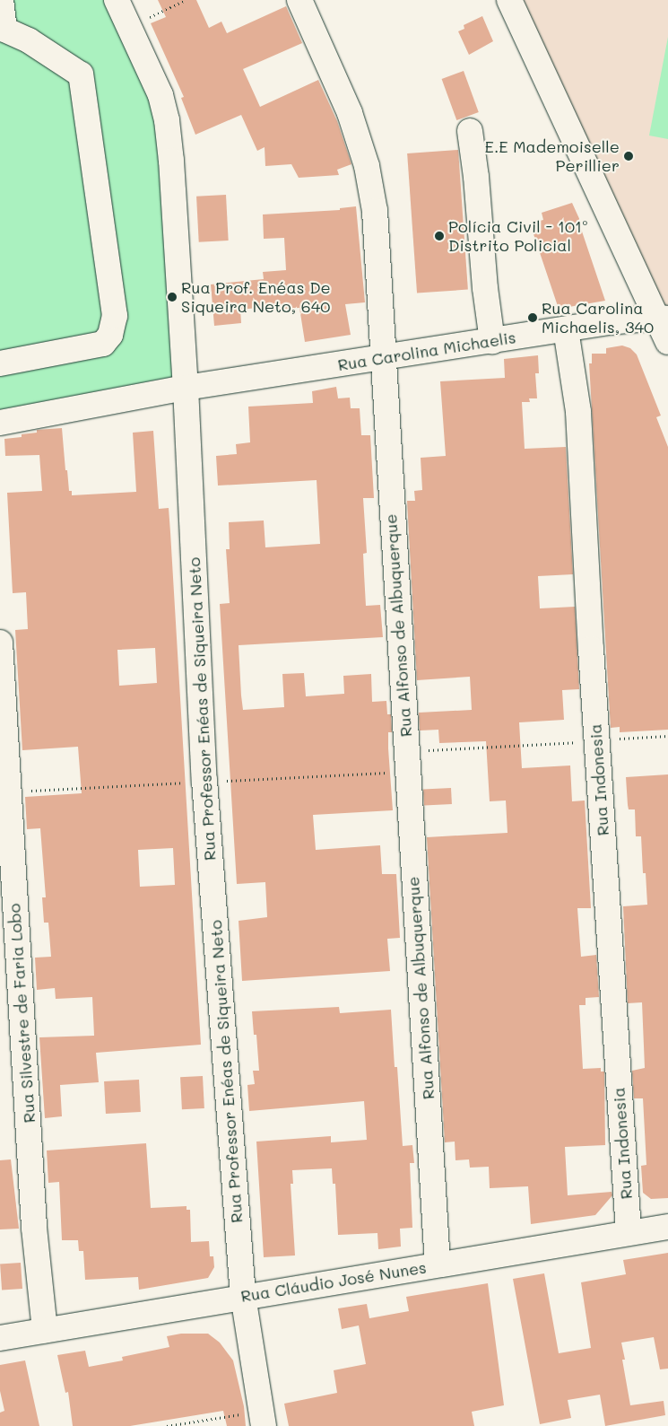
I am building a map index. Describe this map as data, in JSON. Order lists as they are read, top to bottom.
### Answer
{
  "streets": {
    "street": [
      "Rua Carolina Michaelis",
      "Rua Alfonso de Albuquerque",
      "Rua Professor Enéas de Siqueira Neto",
      "Rua Indonesia",
      "Rua Silvestre de Faria Lobo",
      "Rua Cláudio José Nunes"
    ]
  },
  "crossings": [
    ["Rua Carolina Michaelis", "Rua Alfonso de Albuquerque"],
    ["Rua Carolina Michaelis", "Rua Professor Enéas de Siqueira Neto"],
    ["Rua Carolina Michaelis", "Rua Indonesia"],
    ["Rua Alfonso de Albuquerque", "Rua Cláudio José Nunes"],
    ["Rua Professor Enéas de Siqueira Neto", "Rua Cláudio José Nunes"],
    ["Rua Indonesia", "Rua Cláudio José Nunes"],
    ["Rua Silvestre de Faria Lobo", "Rua Cláudio José Nunes"]
  ],
  "places": [
    "E.E Mademoiselle Perillier",
    "Polícia Civil - 101º Distrito Policial",
    "Rua Prof. Enéas De Siqueira Neto, 640",
    "Rua Carolina Michaelis, 340"
  ]
}
